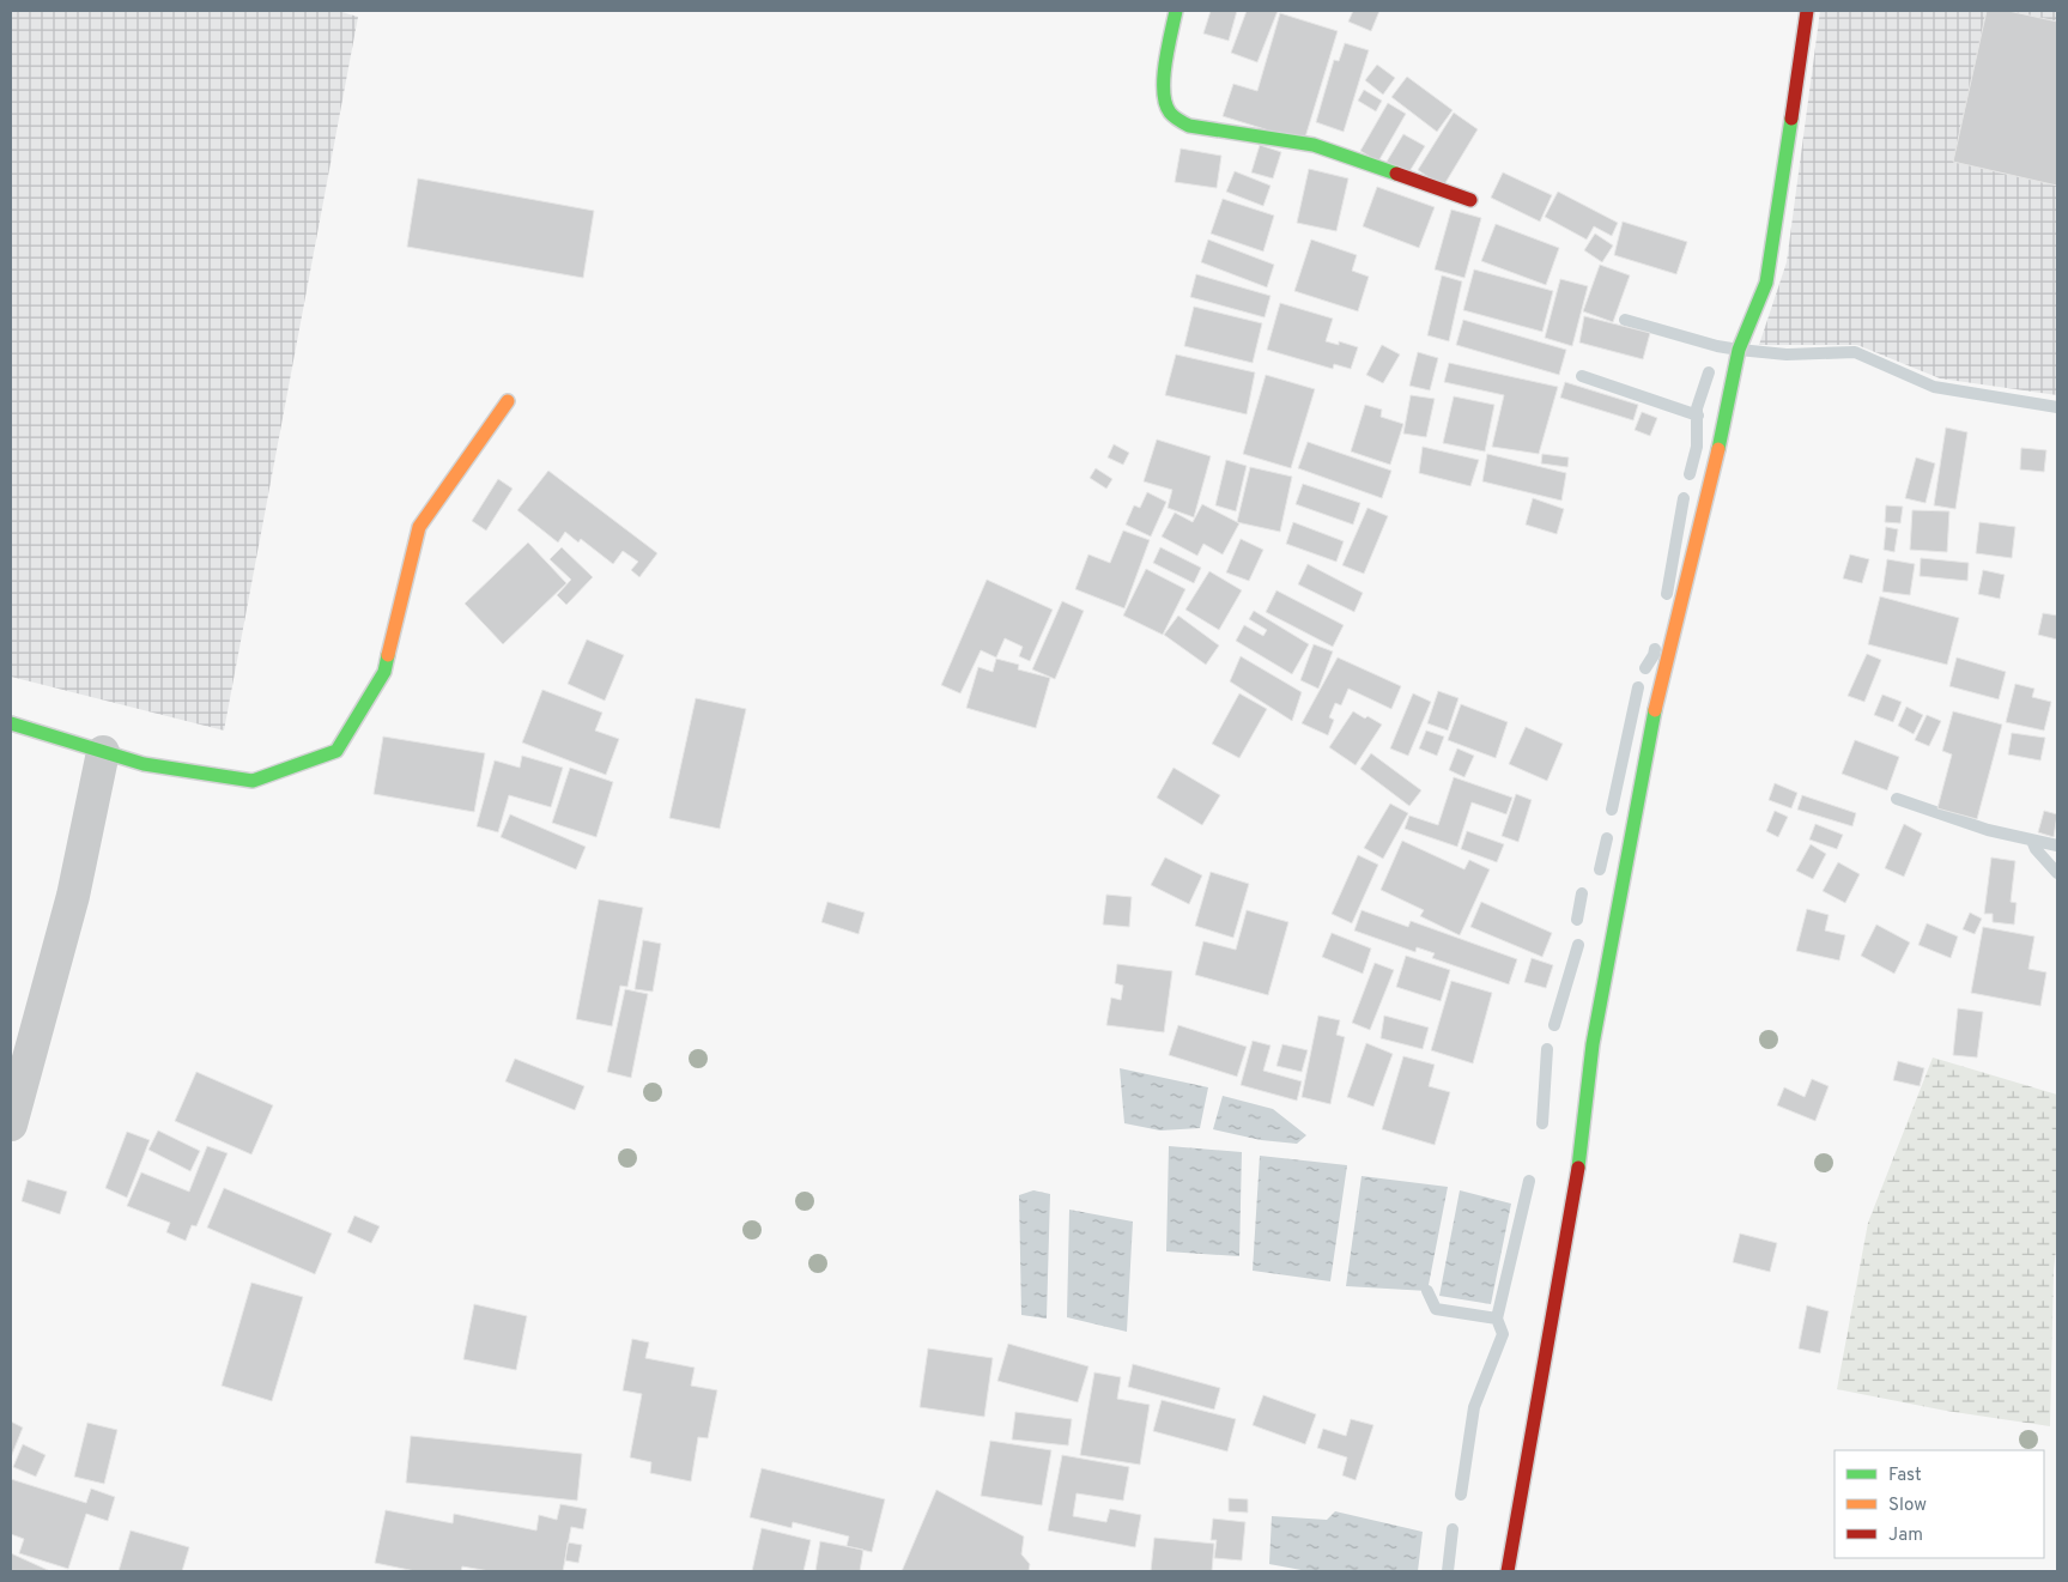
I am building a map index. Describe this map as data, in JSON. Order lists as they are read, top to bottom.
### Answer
{
  "legend": ["Fast", "Slow", "Jam"]
}
